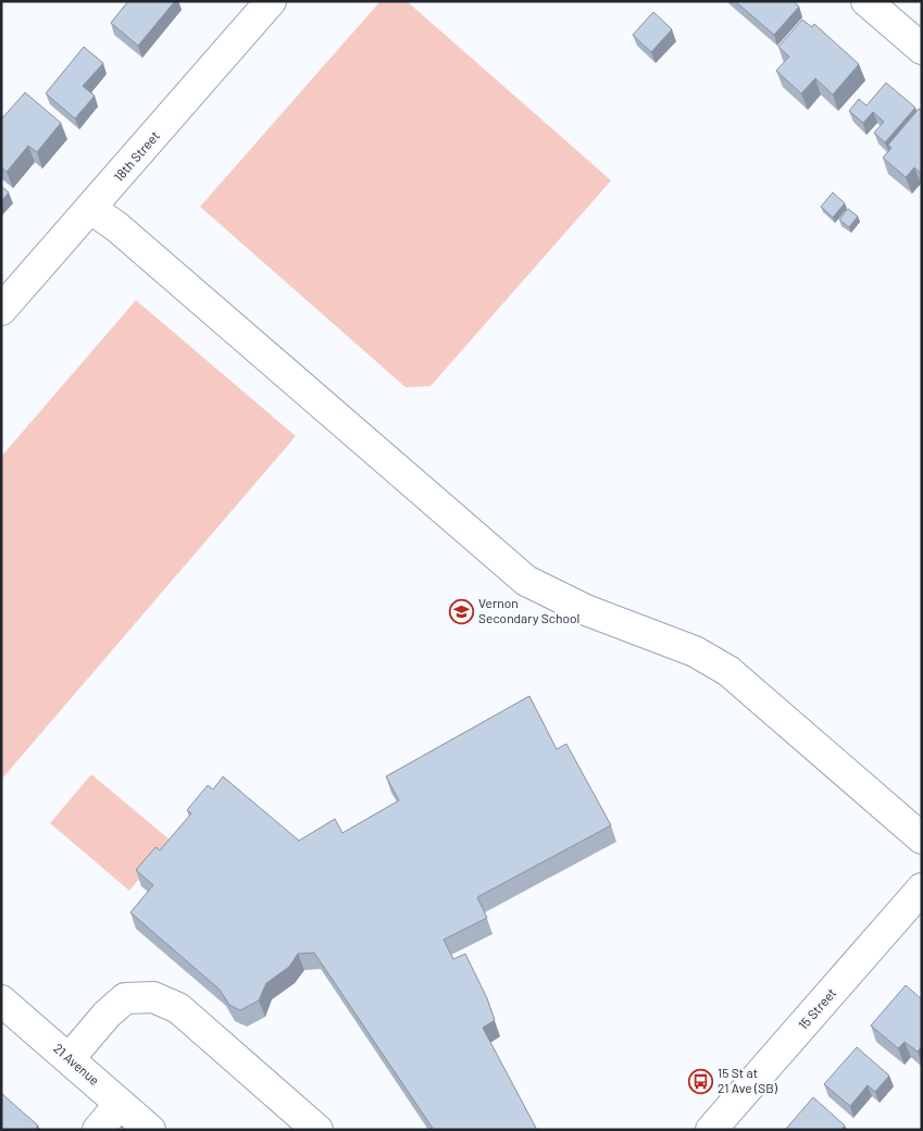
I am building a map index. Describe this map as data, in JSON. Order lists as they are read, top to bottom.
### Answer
{
  "streets": {
    "street": ["18th Street", "15 Street", "21 Avenue"]
  },
  "places": {
    "school or university": ["Vernon Secondary School"],
    "bus stop": ["15 St at 21 Ave (SB)"]
  }
}
